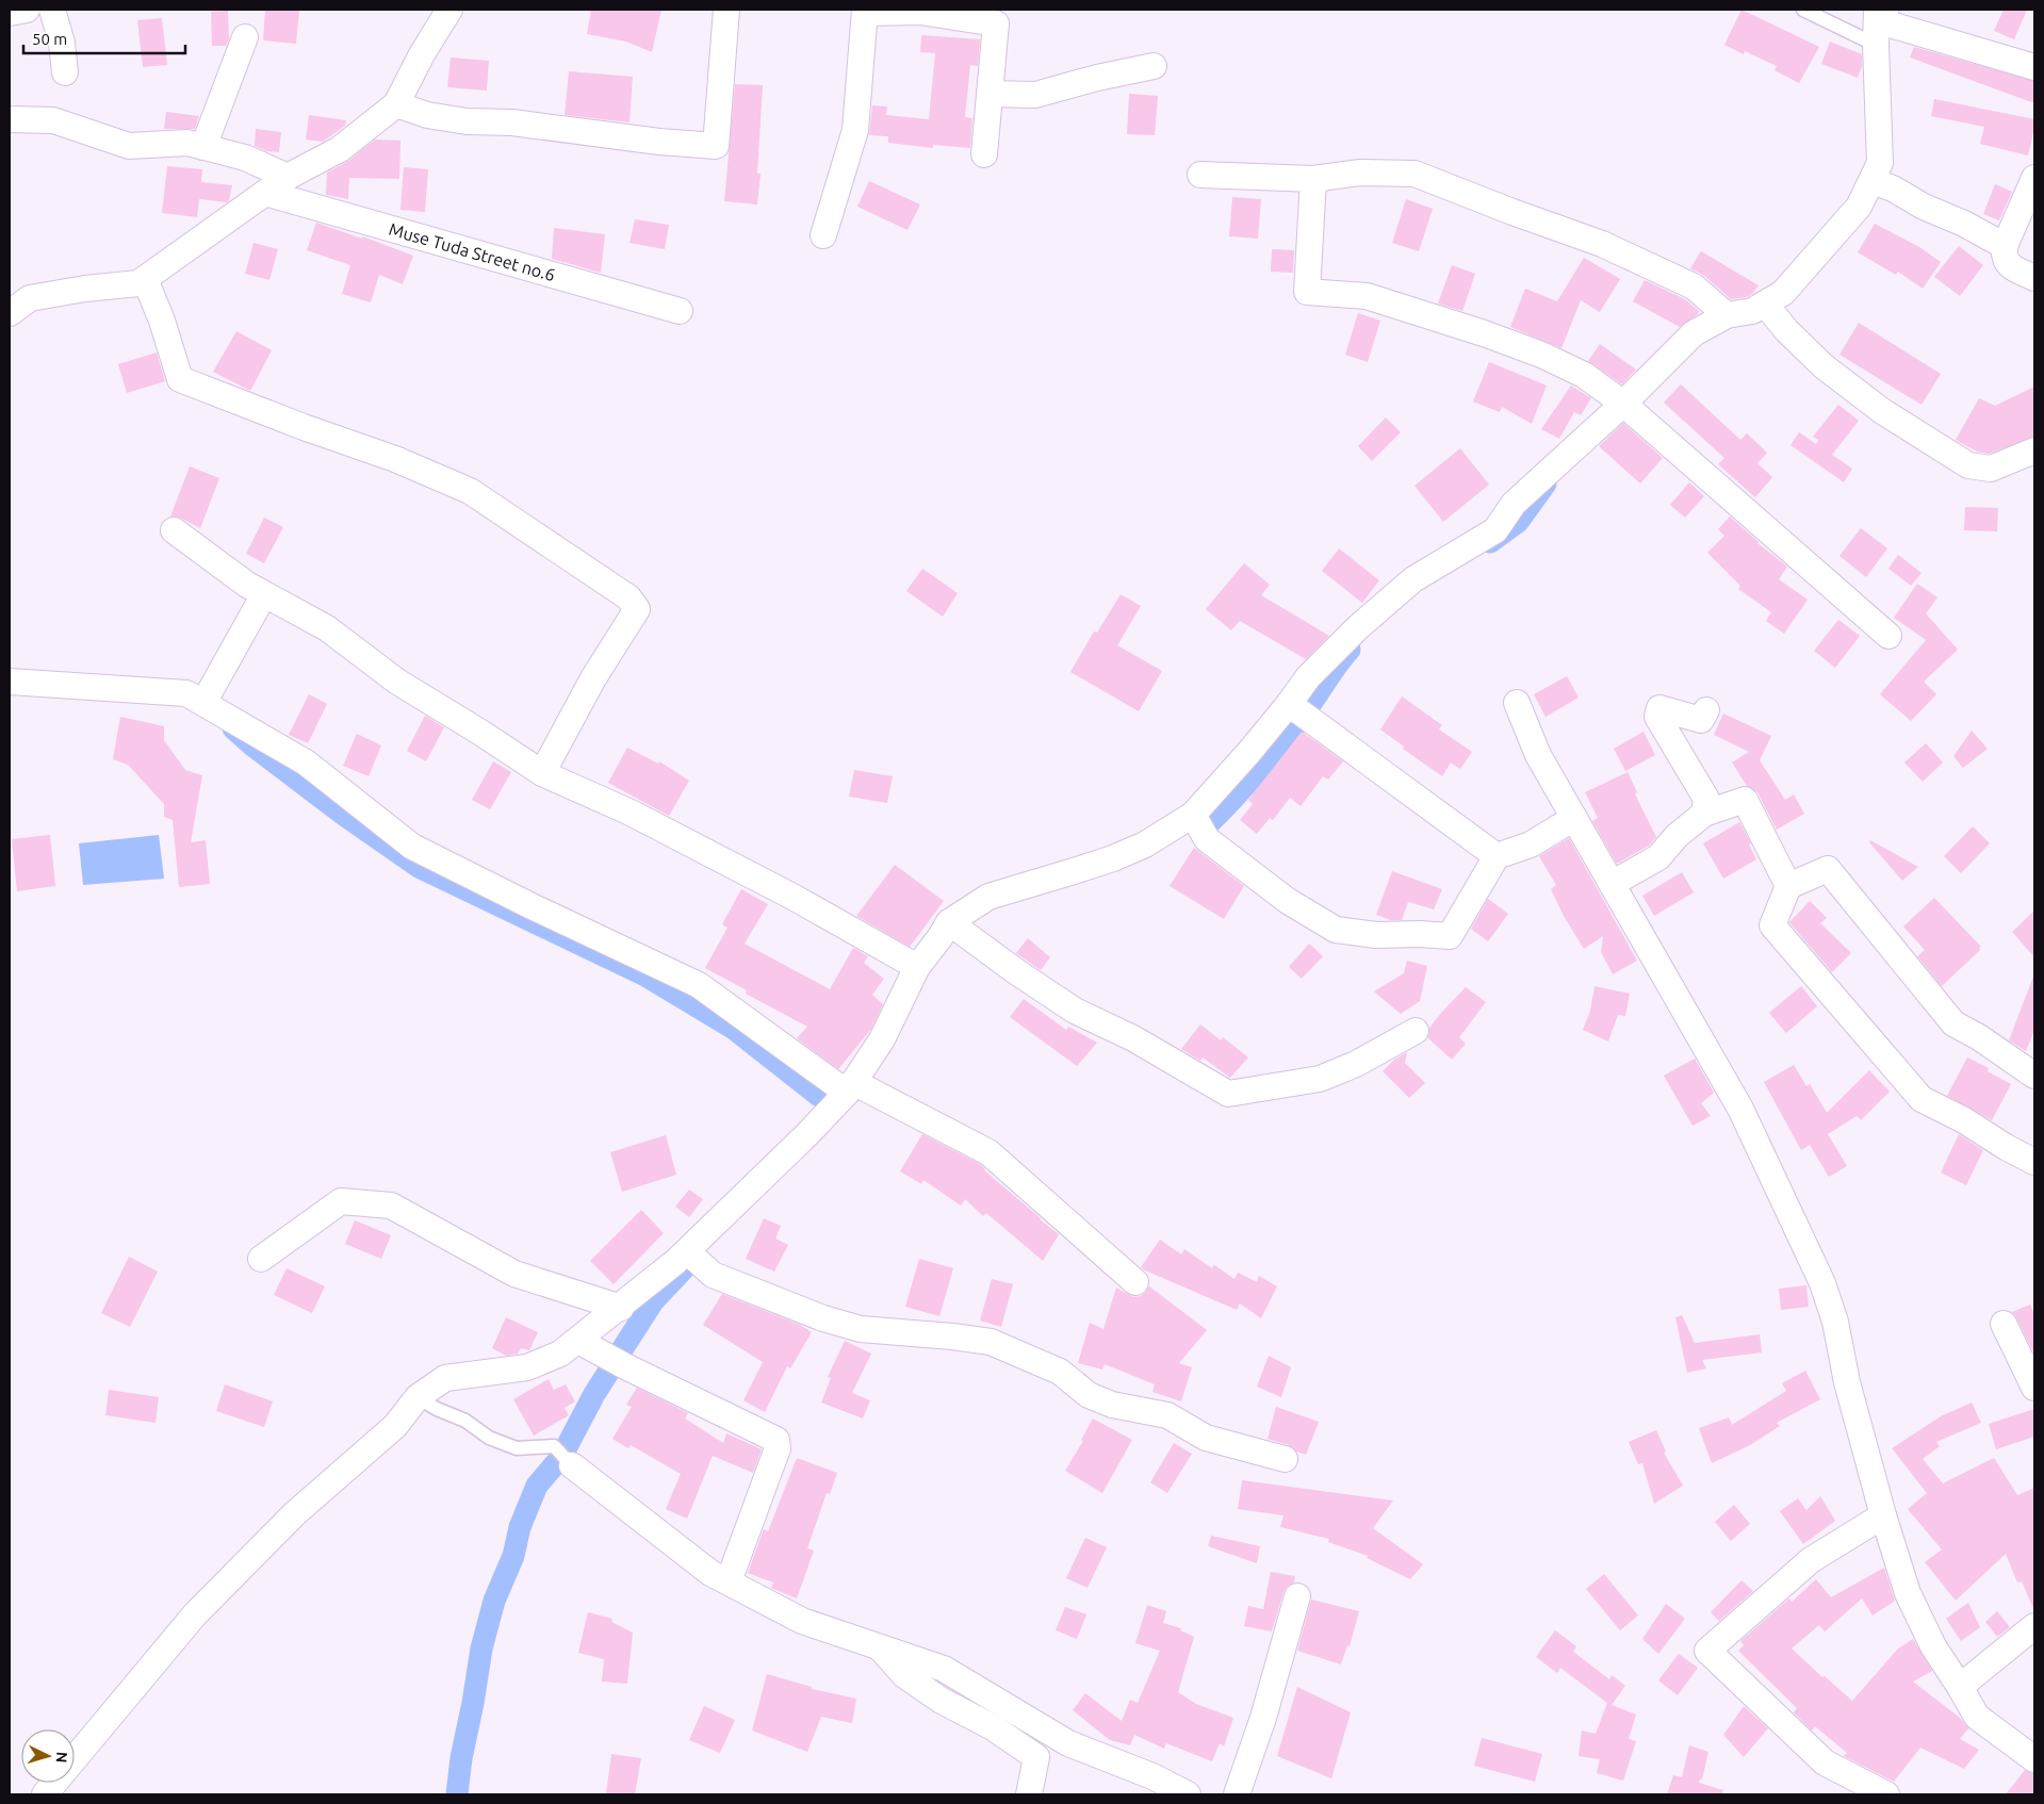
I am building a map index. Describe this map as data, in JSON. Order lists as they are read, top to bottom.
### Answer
{
  "streets": {
    "street": ["Muse Tuda Street no.6"]
  },
  "scale_bar": "50 m",
  "north": "right"
}
